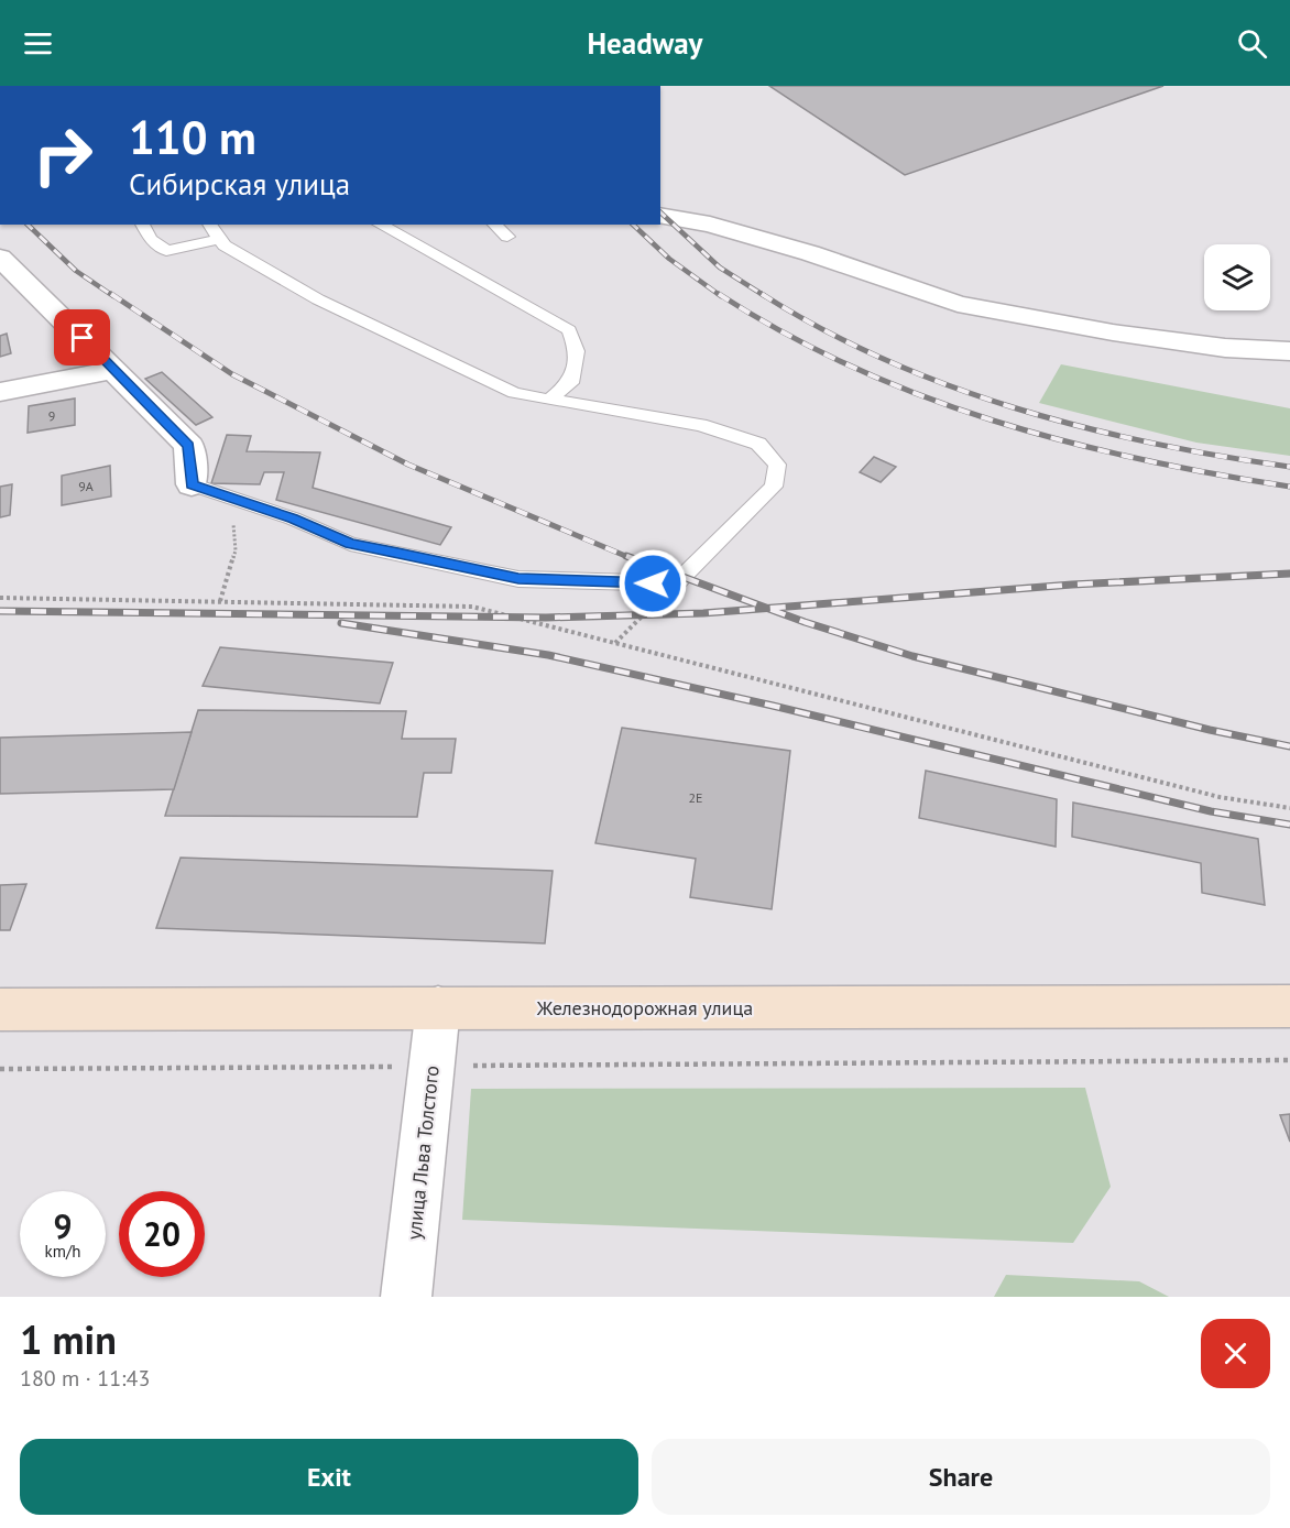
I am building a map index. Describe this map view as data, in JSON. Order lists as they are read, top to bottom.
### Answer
{
  "streets": {
    "main road": ["Железнодорожная улица"],
    "street": ["улица Льва Толстого"]
  },
  "crossings": [
    ["Железнодорожная улица", "улица Льва Толстого"]
  ],
  "house_numbers": ["9", "9А", "2Е"],
  "page": {
    "header": "Headway",
    "turn": ["110 m", "Сибирская улица"],
    "speed": "9 km/h",
    "limit": "20",
    "heading": ["1 min", "180 m · 11:43"],
    "buttons": ["Exit", "Share"]
  }
}
